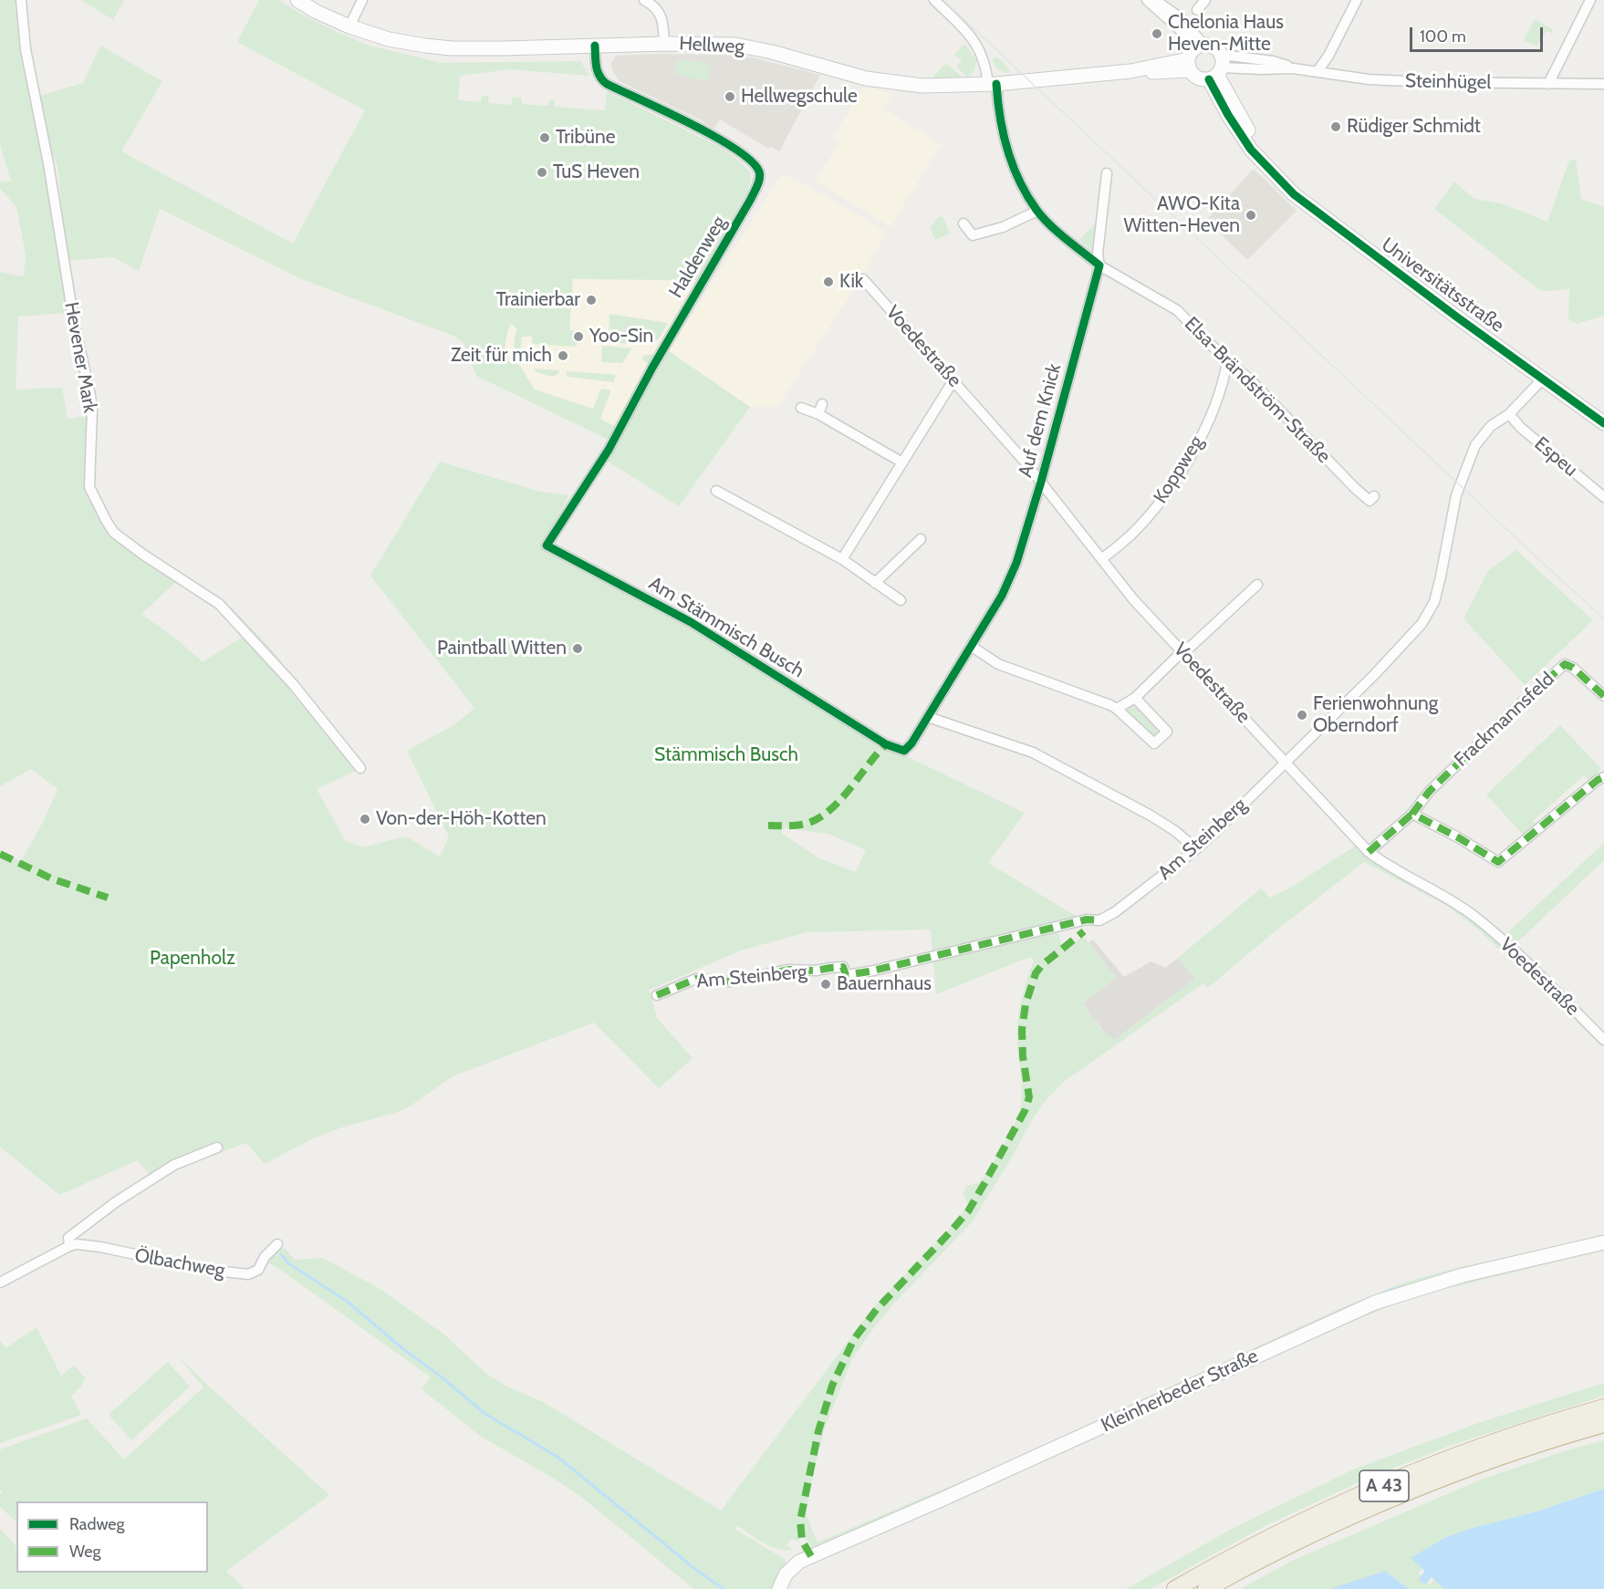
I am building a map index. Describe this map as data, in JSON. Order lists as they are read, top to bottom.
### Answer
{
  "streets": {
    "highway": ["A 43"],
    "street": [
      "Hellweg",
      "Steinhügel",
      "Haldenweg",
      "Universitätsstraße",
      "Voedestraße",
      "Hevener Mark",
      "Elsa-Brändström-Straße",
      "Auf dem Knick",
      "Espeu",
      "Koppweg",
      "Am Stämmisch Busch",
      "Frackmannsfeld",
      "Am Steinberg",
      "Ölbachweg",
      "Kleinherbeder Straße"
    ]
  },
  "crossings": [
    ["Hellweg", "Haldenweg"],
    ["Steinhügel", "Universitätsstraße"],
    ["Haldenweg", "Am Stämmisch Busch"],
    ["Universitätsstraße", "Am Steinberg"],
    ["Voedestraße", "Auf dem Knick"],
    ["Voedestraße", "Koppweg"],
    ["Voedestraße", "Frackmannsfeld"],
    ["Voedestraße", "Am Steinberg"],
    ["Elsa-Brändström-Straße", "Auf dem Knick"],
    ["Elsa-Brändström-Straße", "Koppweg"],
    ["Auf dem Knick", "Am Stämmisch Busch"],
    ["Espeu", "Am Steinberg"]
  ],
  "parks": ["Stämmisch Busch", "Papenholz"],
  "places": [
    "Chelonia Haus Heven-Mitte",
    "Hellwegschule",
    "Rüdiger Schmidt",
    "Tribüne",
    "TuS Heven",
    "AWO-Kita Witten-Heven",
    "Kik",
    "Trainierbar",
    "Yoo-Sin",
    "Zeit für mich",
    "Paintball Witten",
    "Ferienwohnung Oberndorf",
    "Von-der-Höh-Kotten",
    "Bauernhaus"
  ],
  "legend": ["Radweg", "Weg"],
  "scale_bar": "100 m"
}
